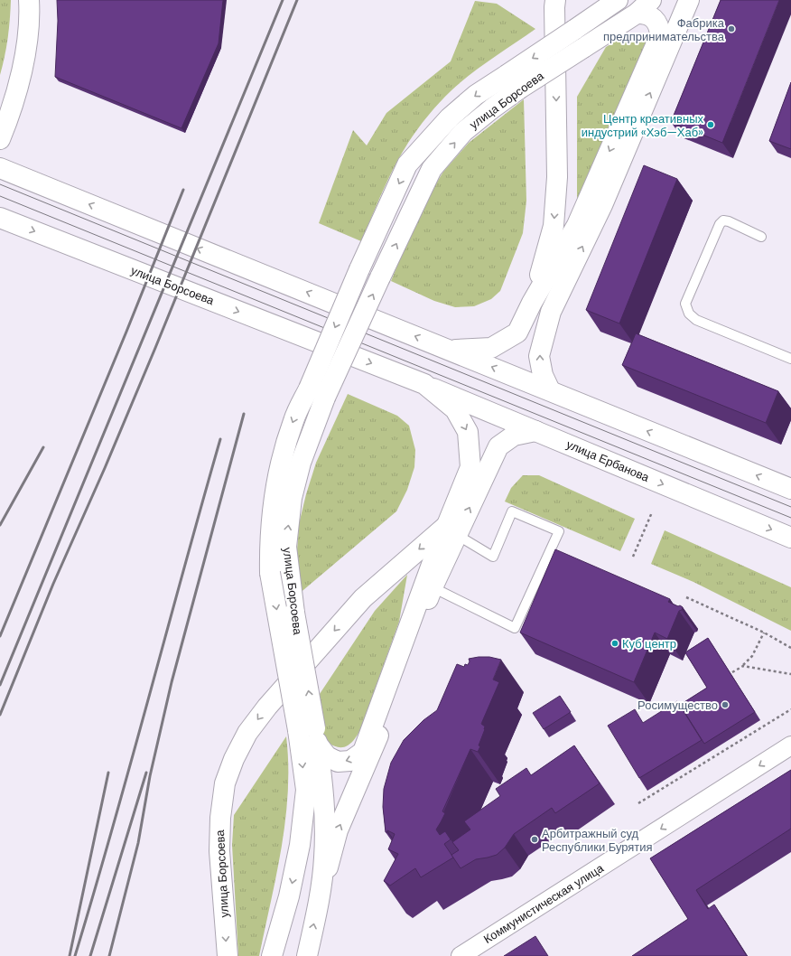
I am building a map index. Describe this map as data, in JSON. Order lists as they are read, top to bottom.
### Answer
{
  "streets": {
    "main road": ["улица Борсоева", "улица Ербанова"],
    "street": ["Коммунистическая улица"]
  },
  "crossings": [
    ["улица Борсоева", "улица Ербанова"]
  ],
  "one_way": ["Коммунистическая улица"],
  "places": [
    "Фабрика предпринимательства",
    "Центр креативных индустрий «Хэб—Хаб»",
    "Куб центр",
    "Росимущество",
    "Арбитражный суд Республики Бурятия"
  ]
}
